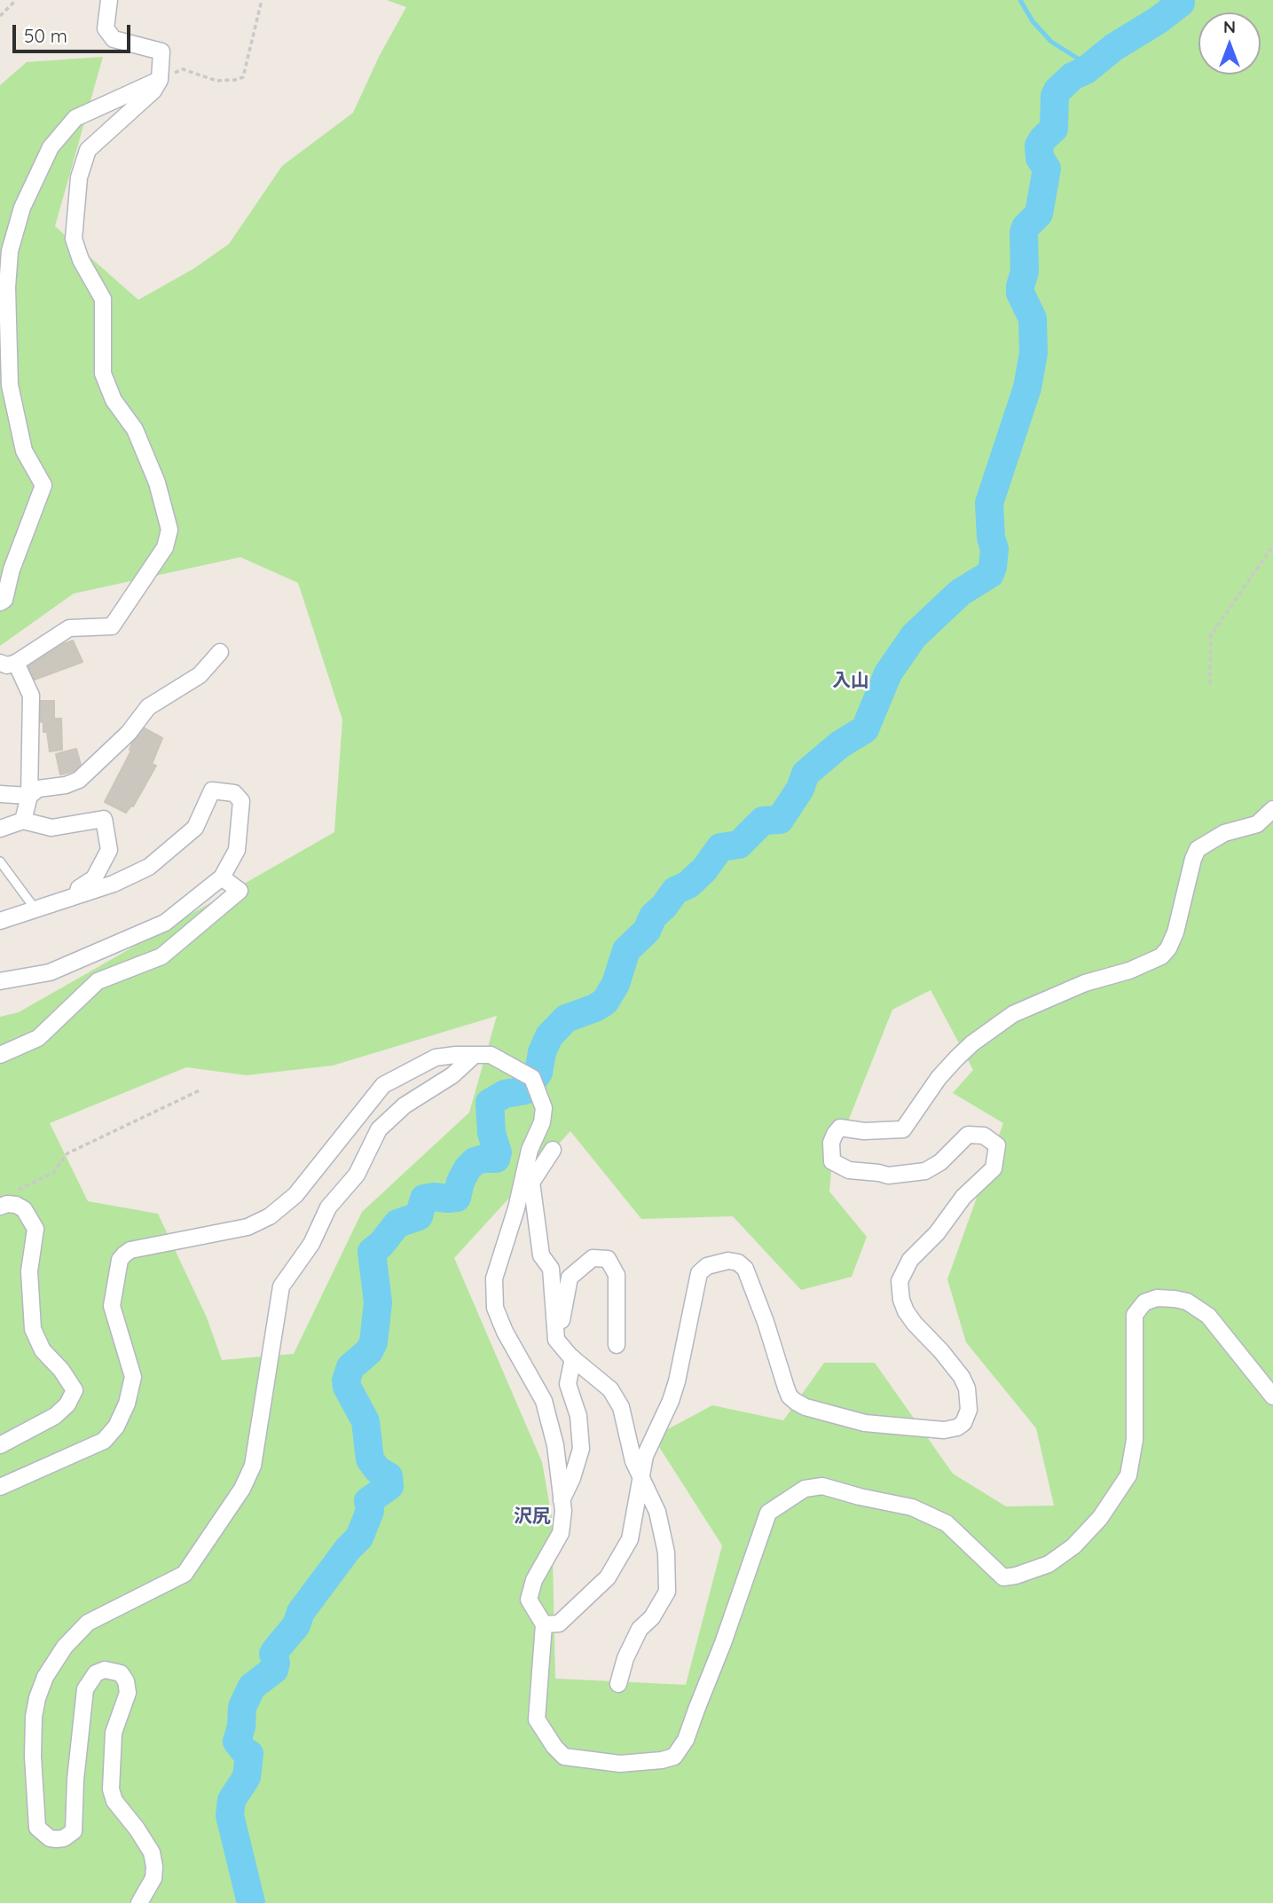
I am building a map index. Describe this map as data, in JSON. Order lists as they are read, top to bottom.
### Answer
{
  "districts": ["入山", "沢尻"],
  "scale_bar": "50 m",
  "north": "top"
}
